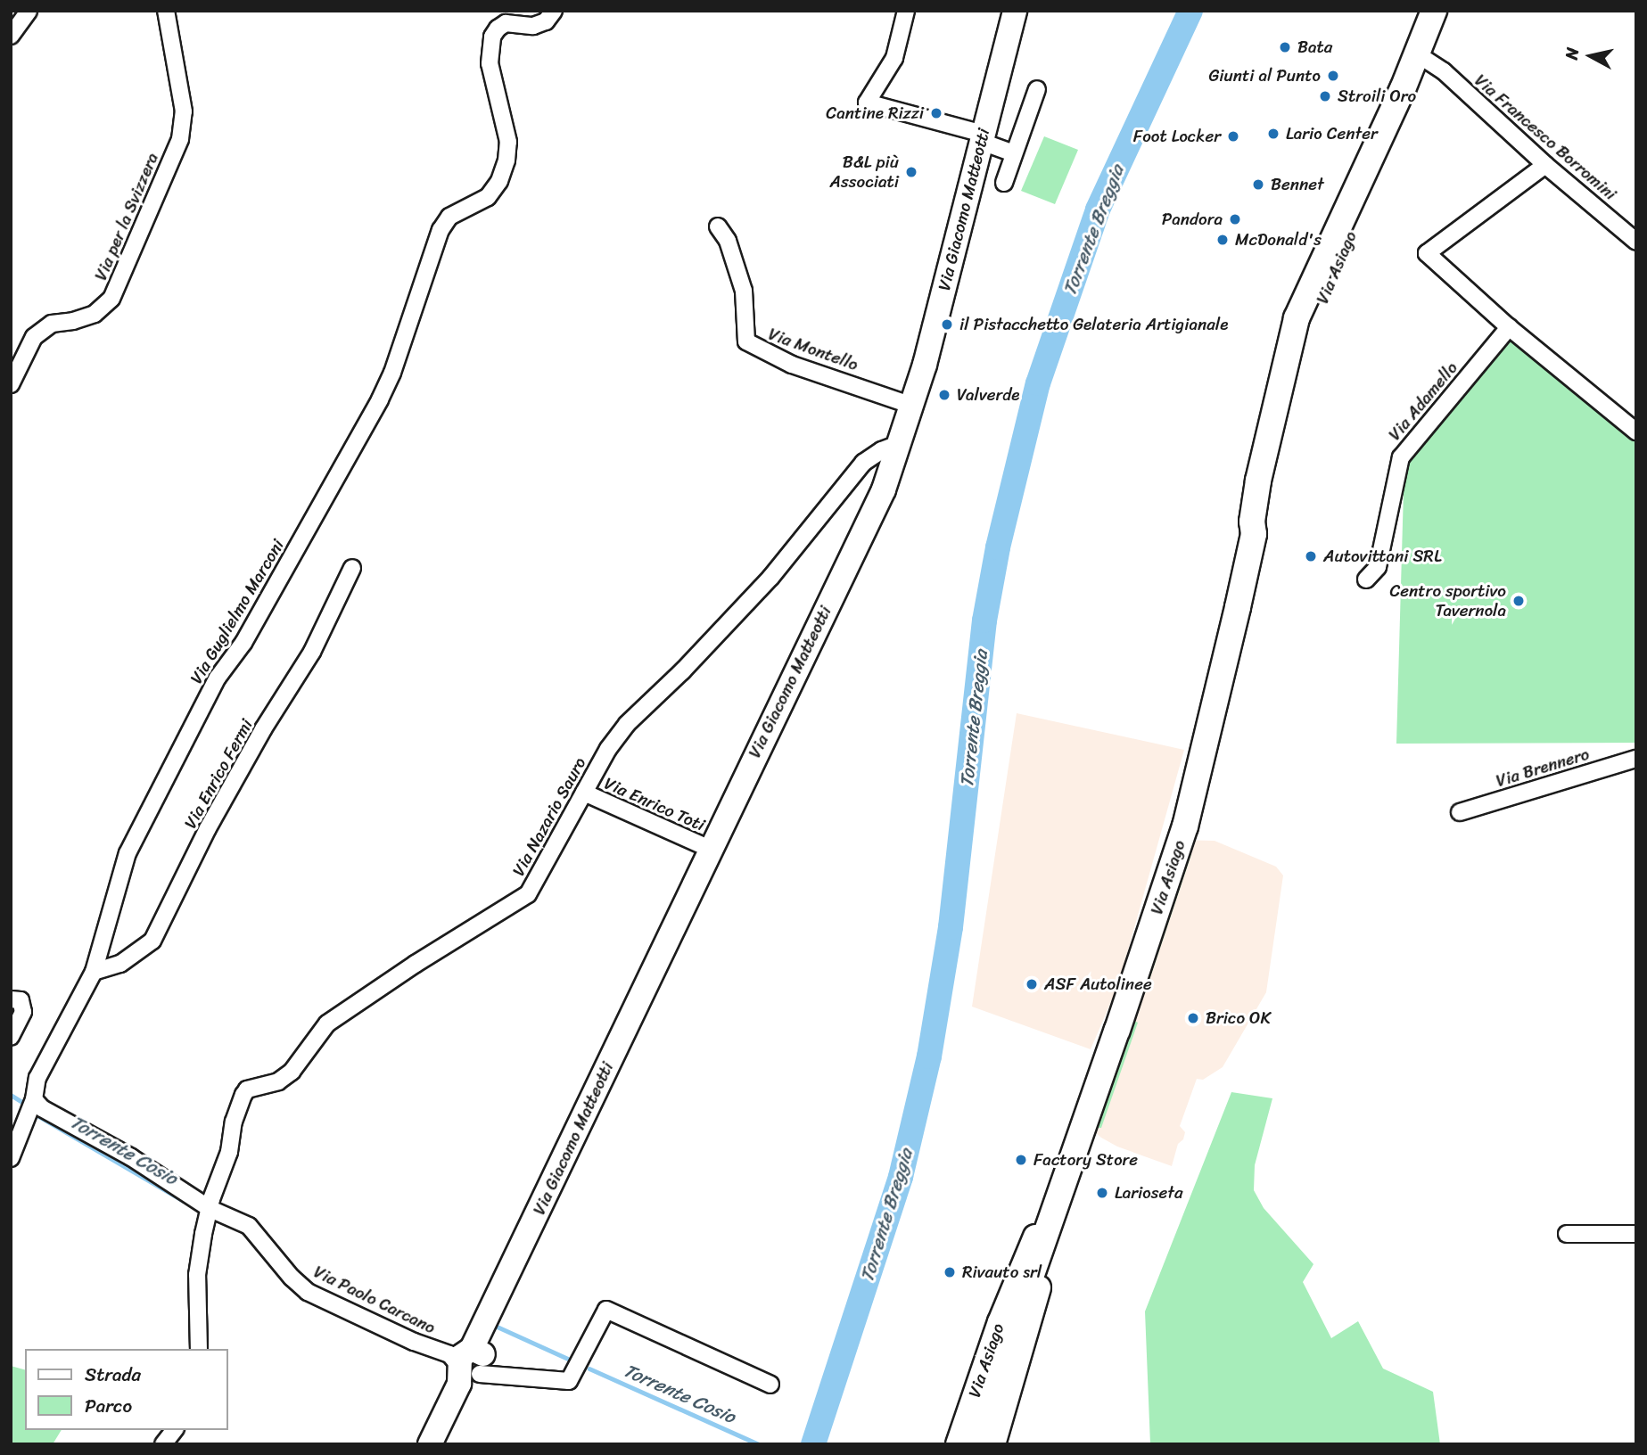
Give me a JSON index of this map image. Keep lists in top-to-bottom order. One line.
{"streets":{"main road":["Via Asiago"],"street":["Via Francesco Borromini","Via Giacomo Matteotti","Via per la Svizzera","Via Montello","Via Adamello","Via Guglielmo Marconi","Via Brennero","Via Enrico Fermi","Via Enrico Toti","Via Nazario Sauro","Via Paolo Carcano"]},"crossings":[["Via Francesco Borromini","Via Asiago"],["Via Giacomo Matteotti","Via Montello"],["Via Giacomo Matteotti","Via Enrico Toti"],["Via Giacomo Matteotti","Via Nazario Sauro"],["Via Giacomo Matteotti","Via Paolo Carcano"],["Via Guglielmo Marconi","Via Enrico Fermi"],["Via Enrico Toti","Via Nazario Sauro"],["Via Nazario Sauro","Via Paolo Carcano"]],"water":["Torrente Breggia","Torrente Cosio"],"places":["Bata","Giunti al Punto","Stroili Oro","Cantine Rizzi","Lario Center","Foot Locker","B&L più Associati","Bennet","Pandora","McDonald's","il Pistacchetto Gelateria Artigianale","Valverde","Autovittani SRL","Centro sportivo Tavernola","ASF Autolinee","Brico OK","Factory Store","Larioseta","Rivauto srl"],"legend":["Strada","Parco"],"north":"left"}
